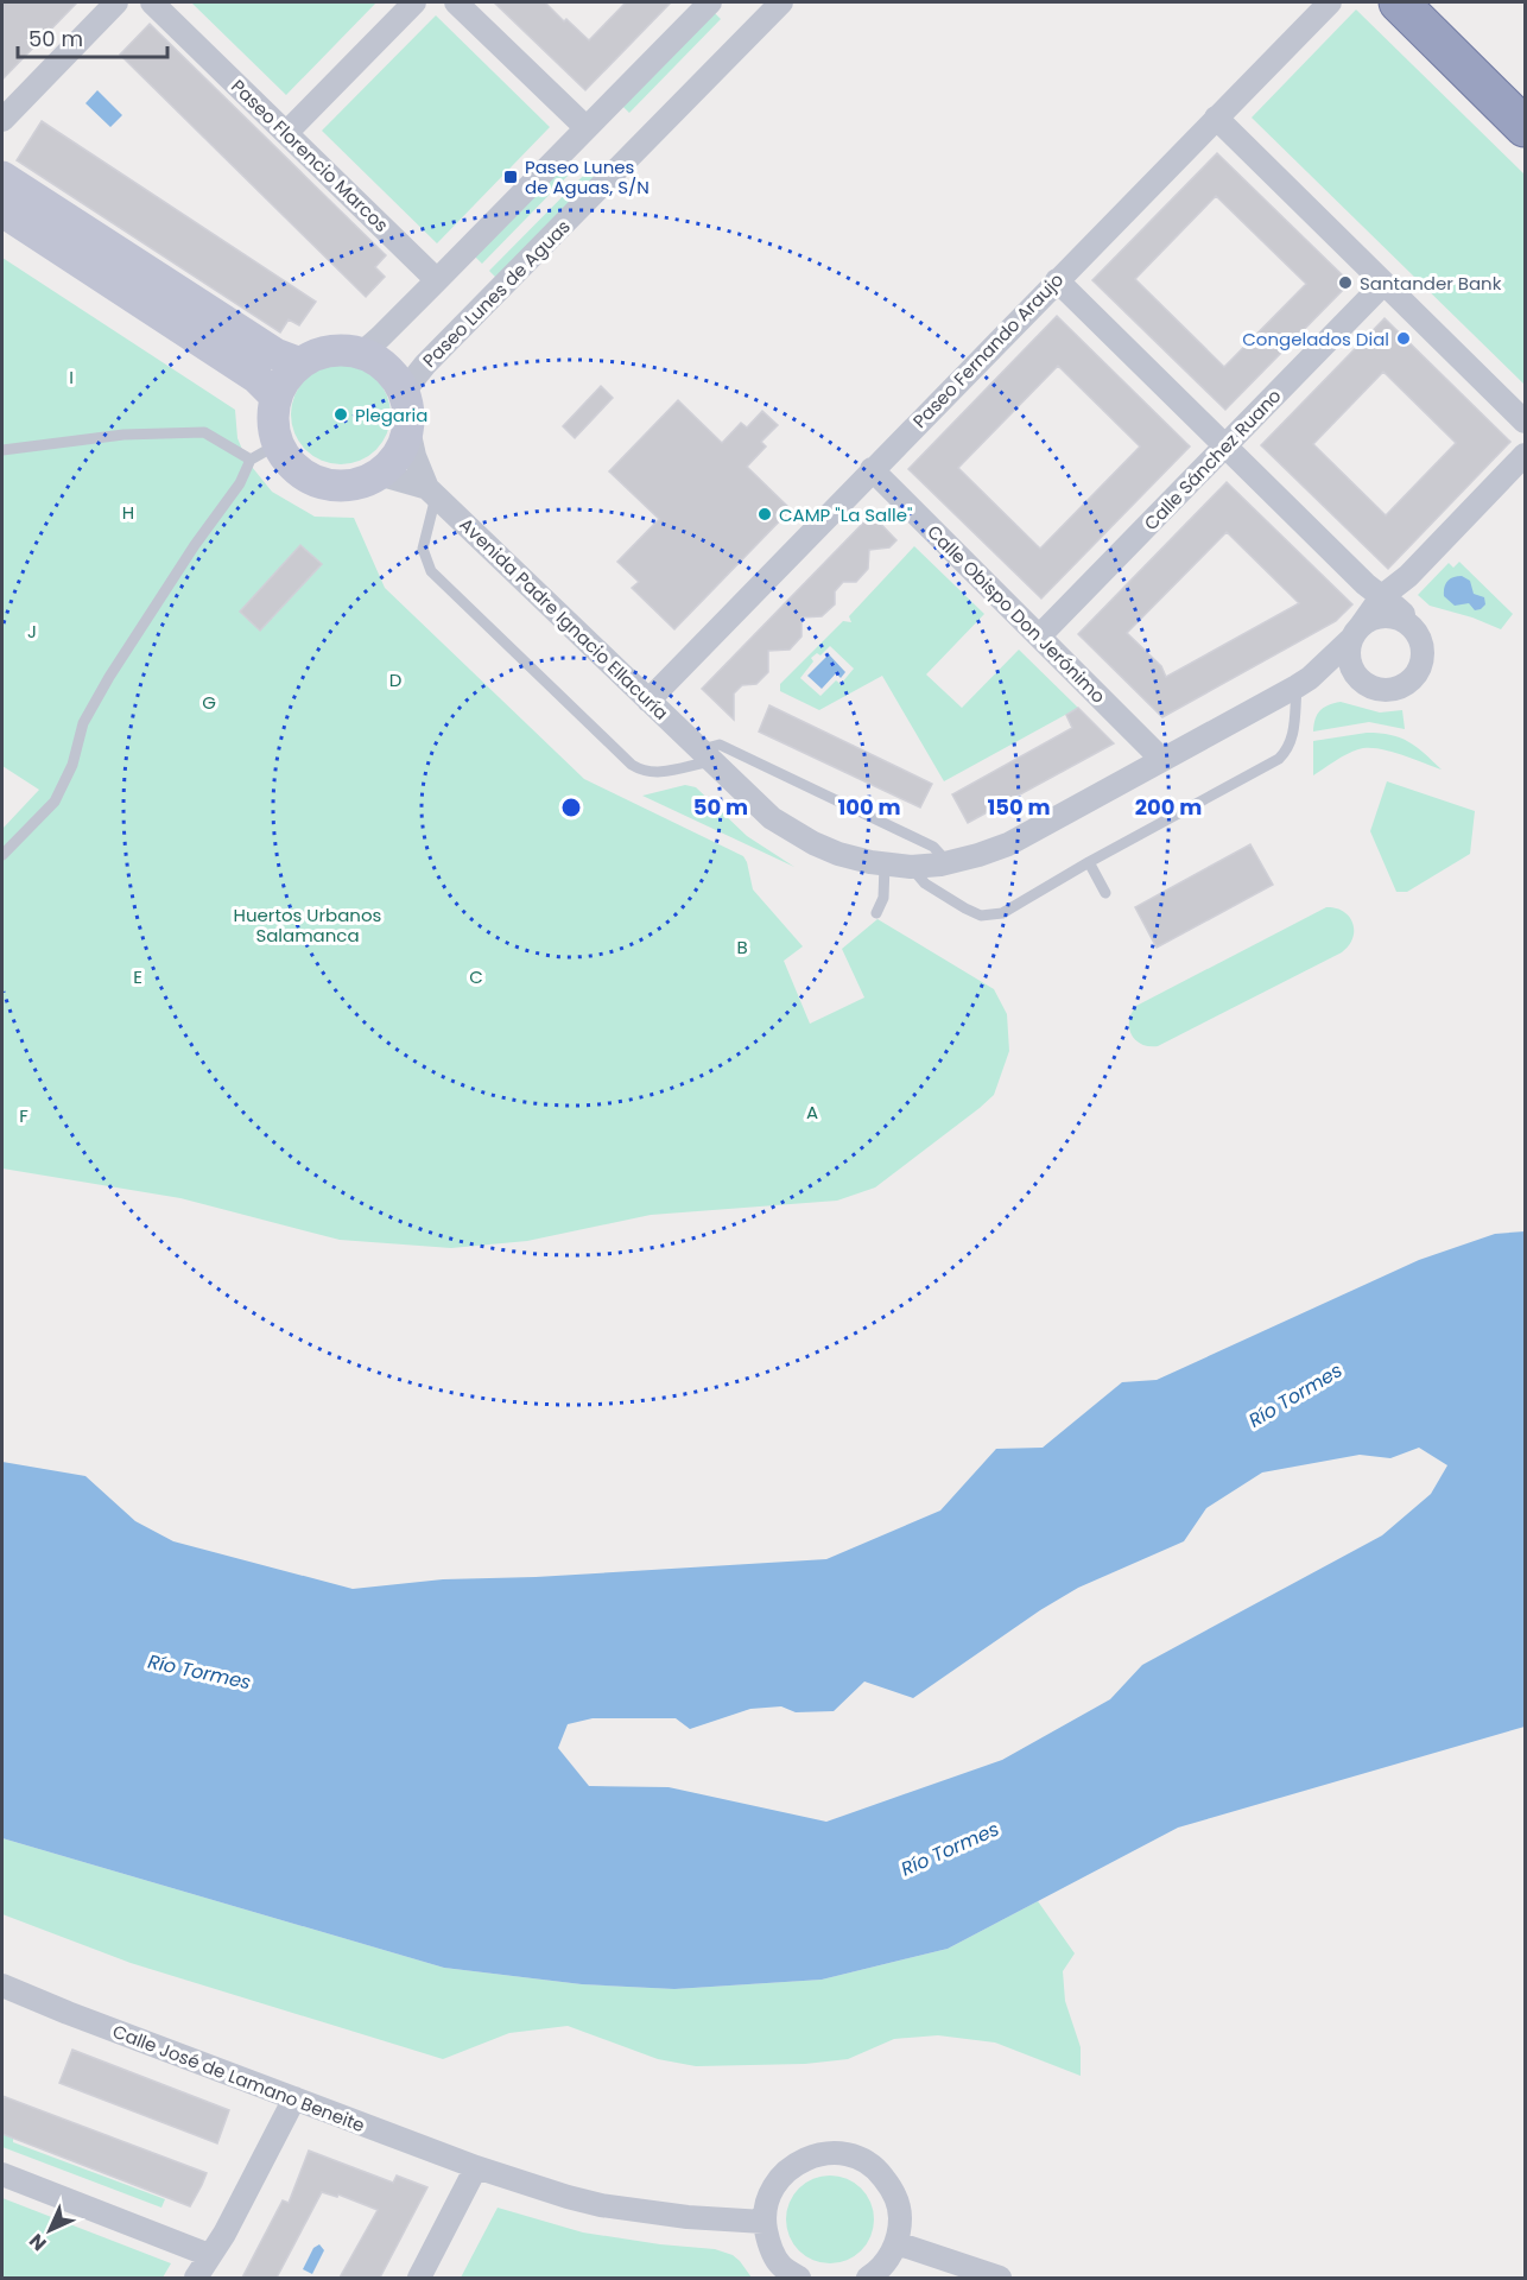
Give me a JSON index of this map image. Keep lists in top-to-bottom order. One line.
{"streets":{"street":["Paseo Florencio Marcos","Paseo Lunes de Aguas","Paseo Fernando Araujo","Calle Sánchez Ruano","Calle Obispo Don Jerónimo","Avenida Padre Ignacio Ellacuría","Calle José de Lamano Beneite"]},"crossings":[["Paseo Lunes de Aguas","Avenida Padre Ignacio Ellacuría"],["Paseo Fernando Araujo","Calle Obispo Don Jerónimo"],["Paseo Fernando Araujo","Avenida Padre Ignacio Ellacuría"],["Calle Sánchez Ruano","Calle Obispo Don Jerónimo"],["Calle Obispo Don Jerónimo","Avenida Padre Ignacio Ellacuría"]],"water":["Río Tormes"],"parks":["I","H","J","D","G","Huertos Urbanos Salamanca","B","E","C","A","F"],"places":{"transit":["Paseo Lunes de Aguas, S/N"],"other":["Santander Bank","Congelados Dial","Plegaria","CAMP \"La Salle\""]},"scale_bar":"50 m","north":"bottom left","rings":["50 m","100 m","150 m","200 m"]}
